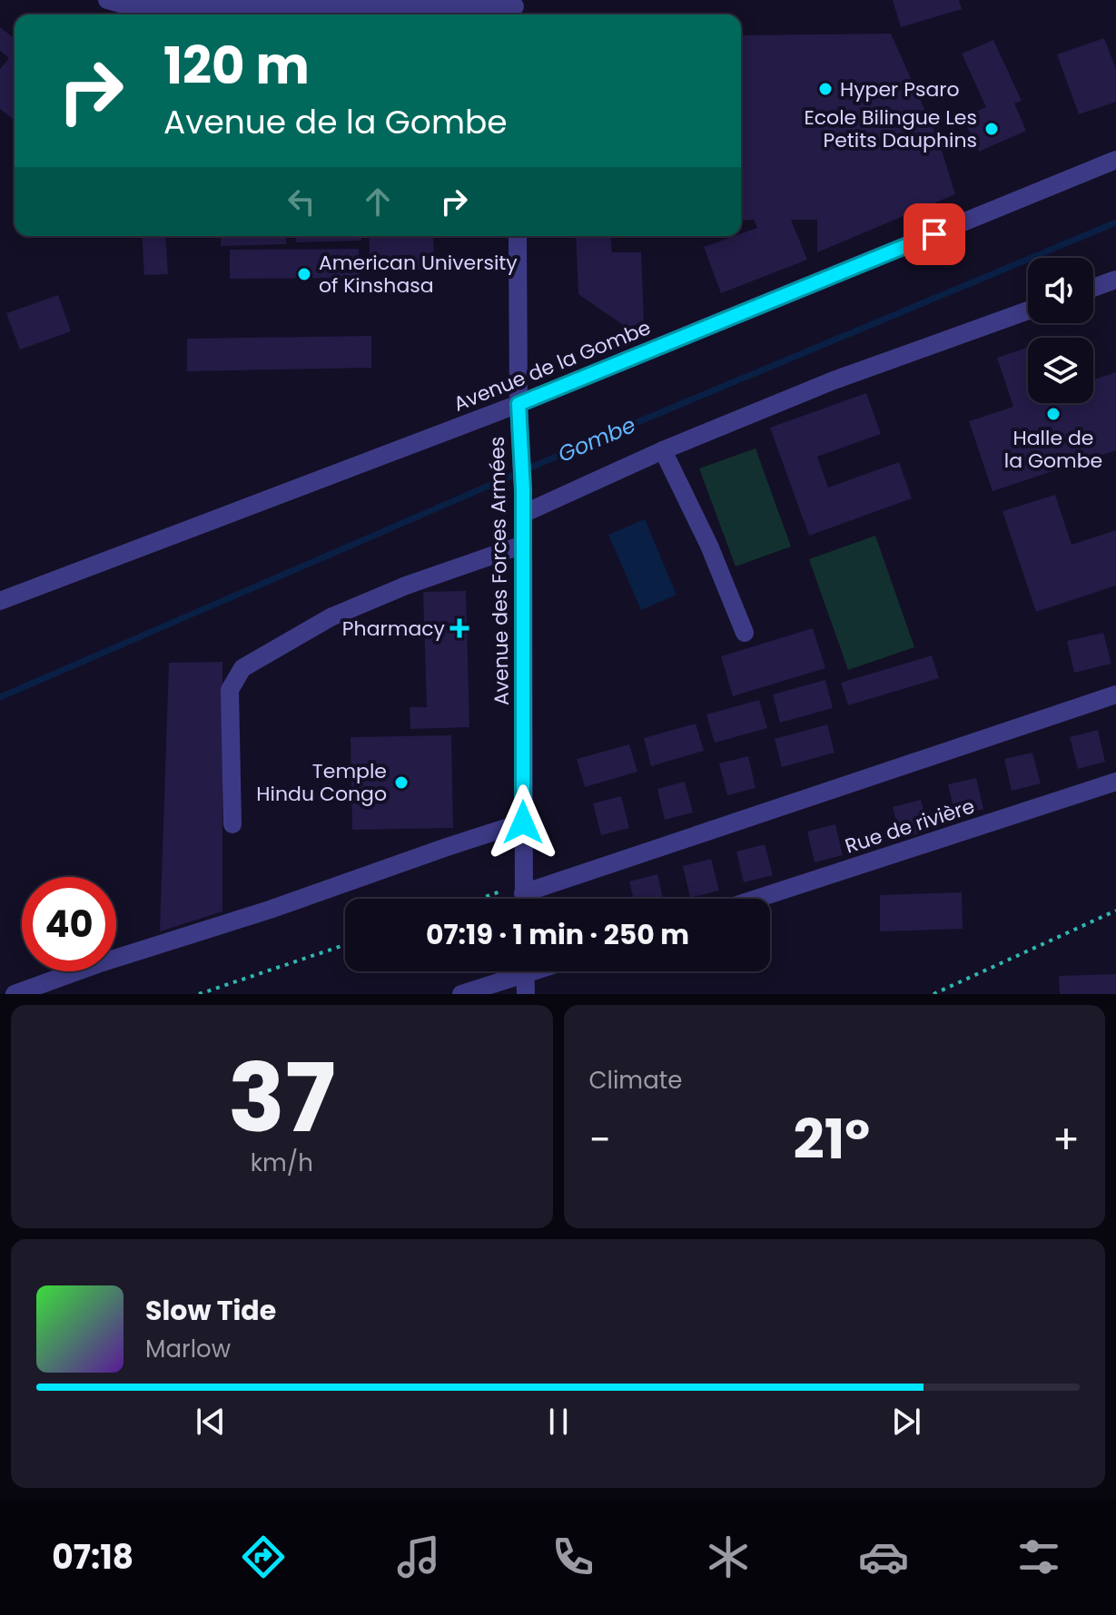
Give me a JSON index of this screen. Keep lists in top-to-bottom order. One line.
{"streets":{"street":["Avenue de la Gombe","Avenue des Forces Armées","Rue de rivière"]},"crossings":[["Avenue de la Gombe","Avenue des Forces Armées"]],"water":["Gombe"],"places":{"other":["Hyper Psaro","Ecole Bilingue Les Petits Dauphins","American University of Kinshasa","Halle de la Gombe","Temple Hindu Congo"],"health":["Pharmacy"]},"page":{"turn":["120 m","Avenue de la Gombe"],"limit":"40","trip":"07:19 · 1 min · 250 m","tile":[["37","km/h"],"Climate"],"heat":["−","21°","+"],"song":["Slow Tide","Marlow"],"tabs":"07:18"}}
